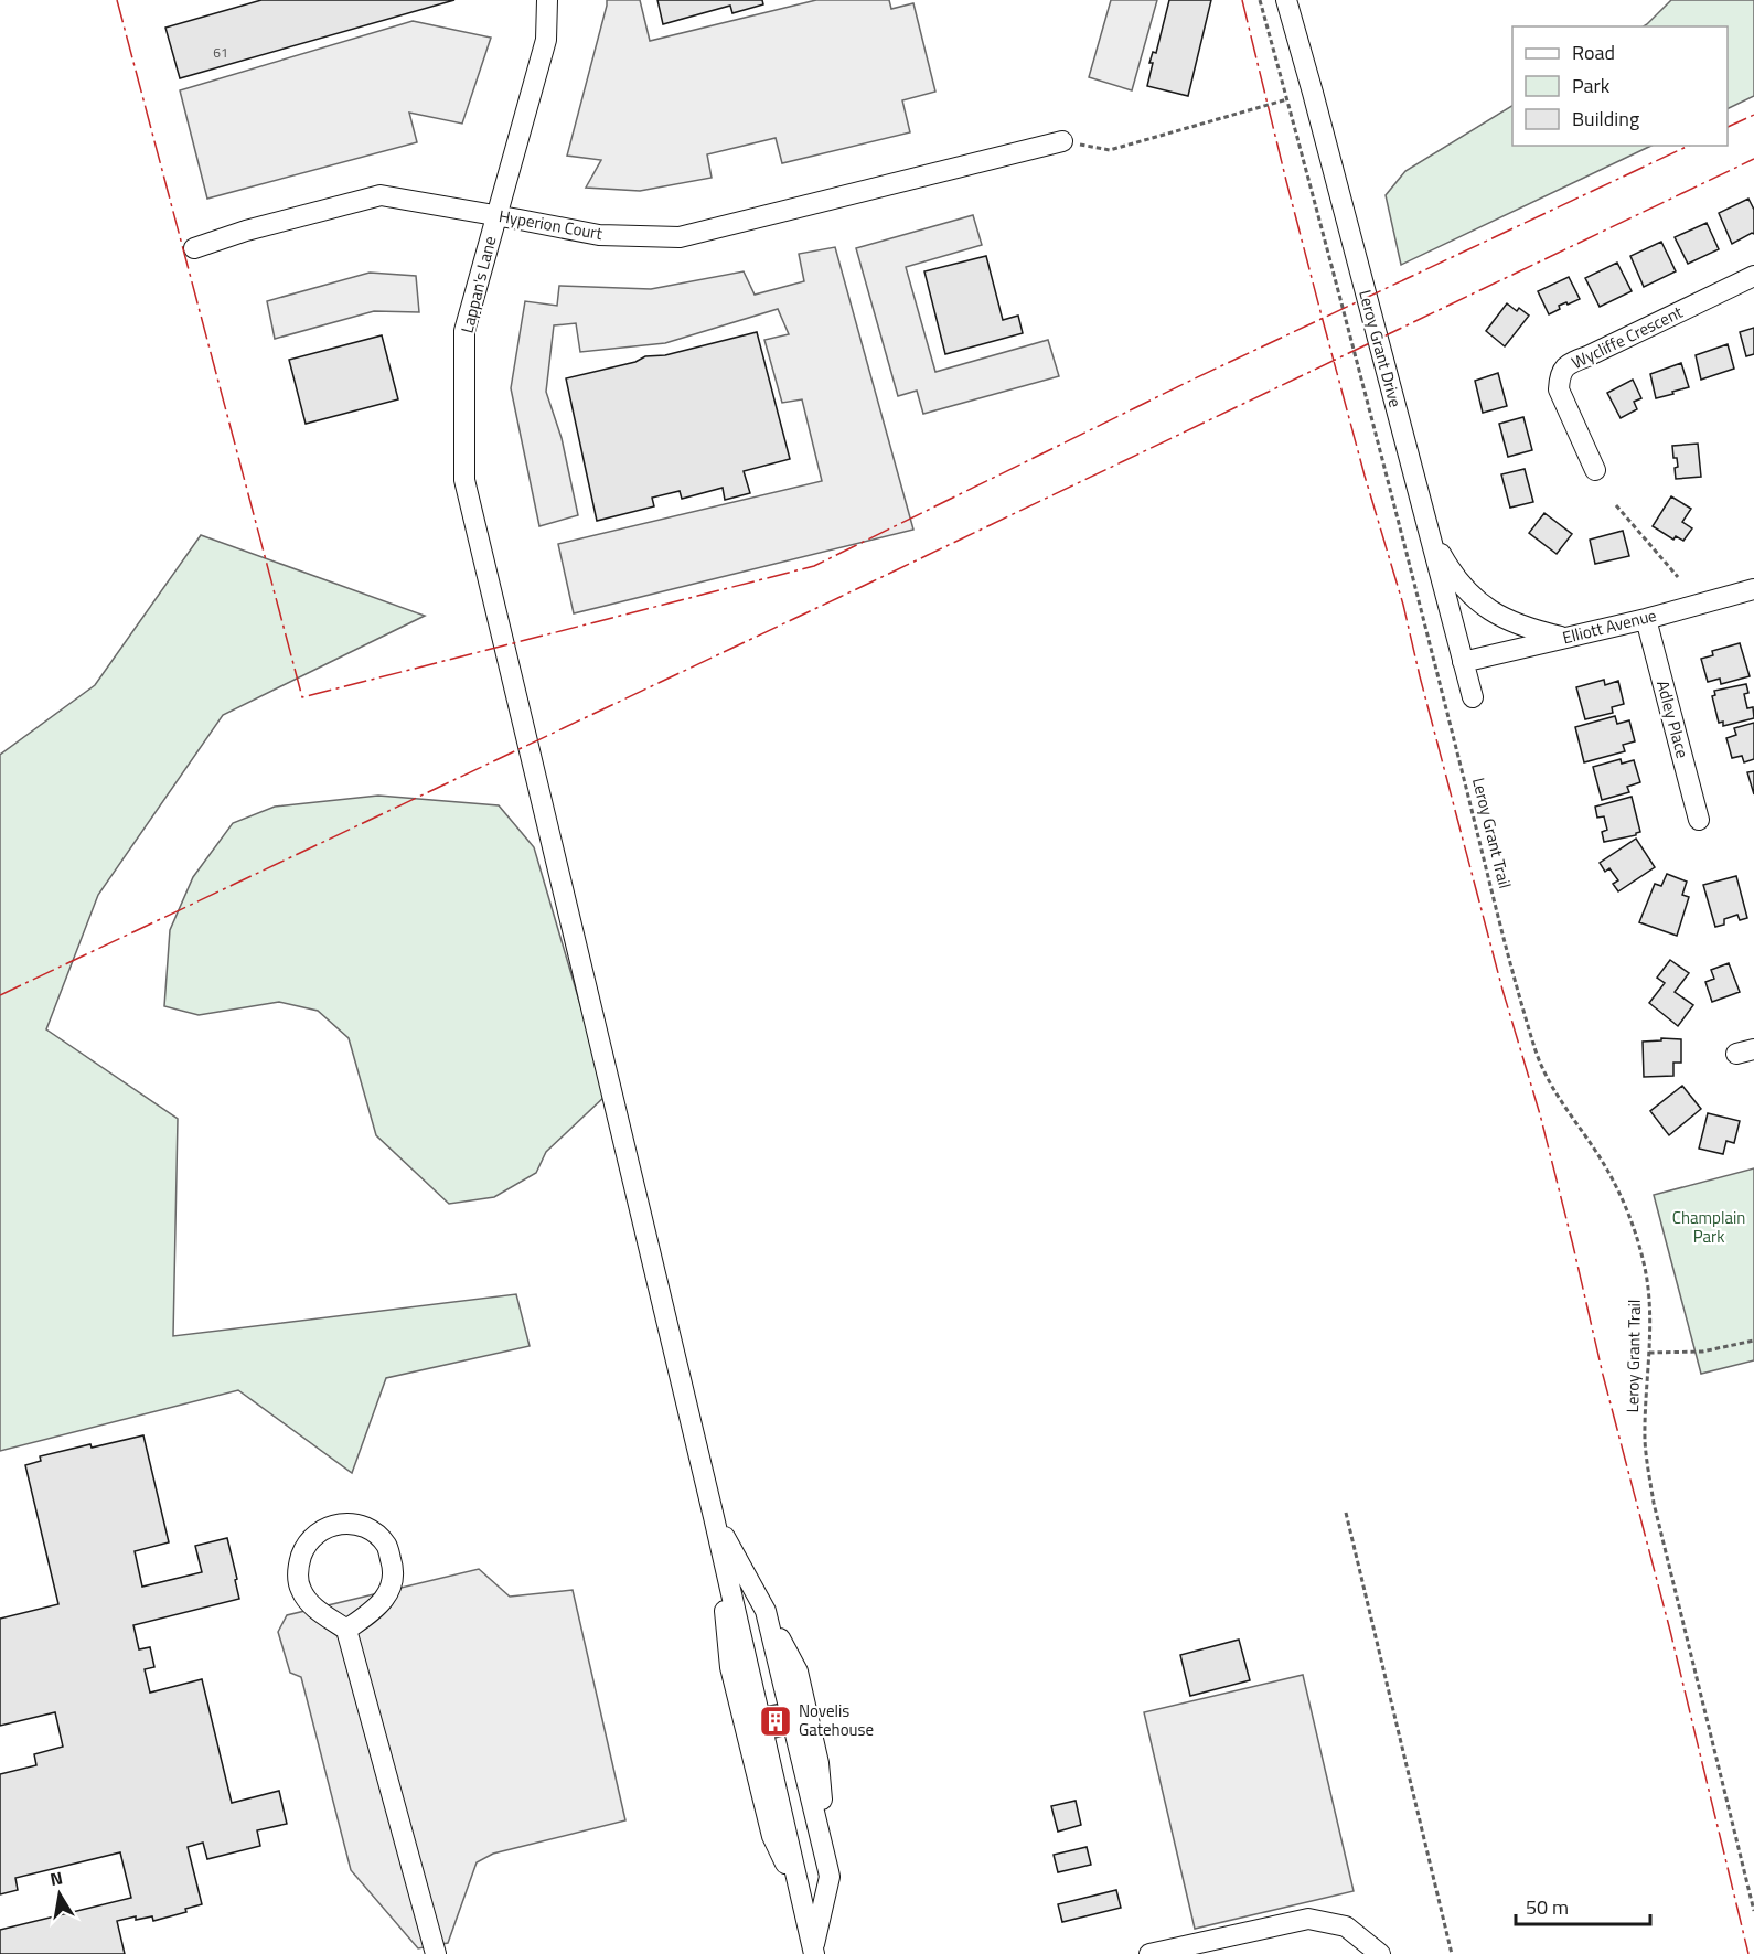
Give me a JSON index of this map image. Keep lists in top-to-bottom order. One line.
{"streets":{"street":["Hyperion Court","Lappan's Lane","Wycliffe Crescent","Leroy Grant Drive","Elliott Avenue","Adley Place"],"path":["Leroy Grant Trail"]},"crossings":[["Hyperion Court","Lappan's Lane"],["Leroy Grant Drive","Elliott Avenue"],["Elliott Avenue","Adley Place"]],"parks":["Champlain Park"],"places":{"building":["Novelis Gatehouse"]},"house_numbers":["61"],"legend":["Road","Park","Building"],"scale_bar":"50 m","north":"top"}
